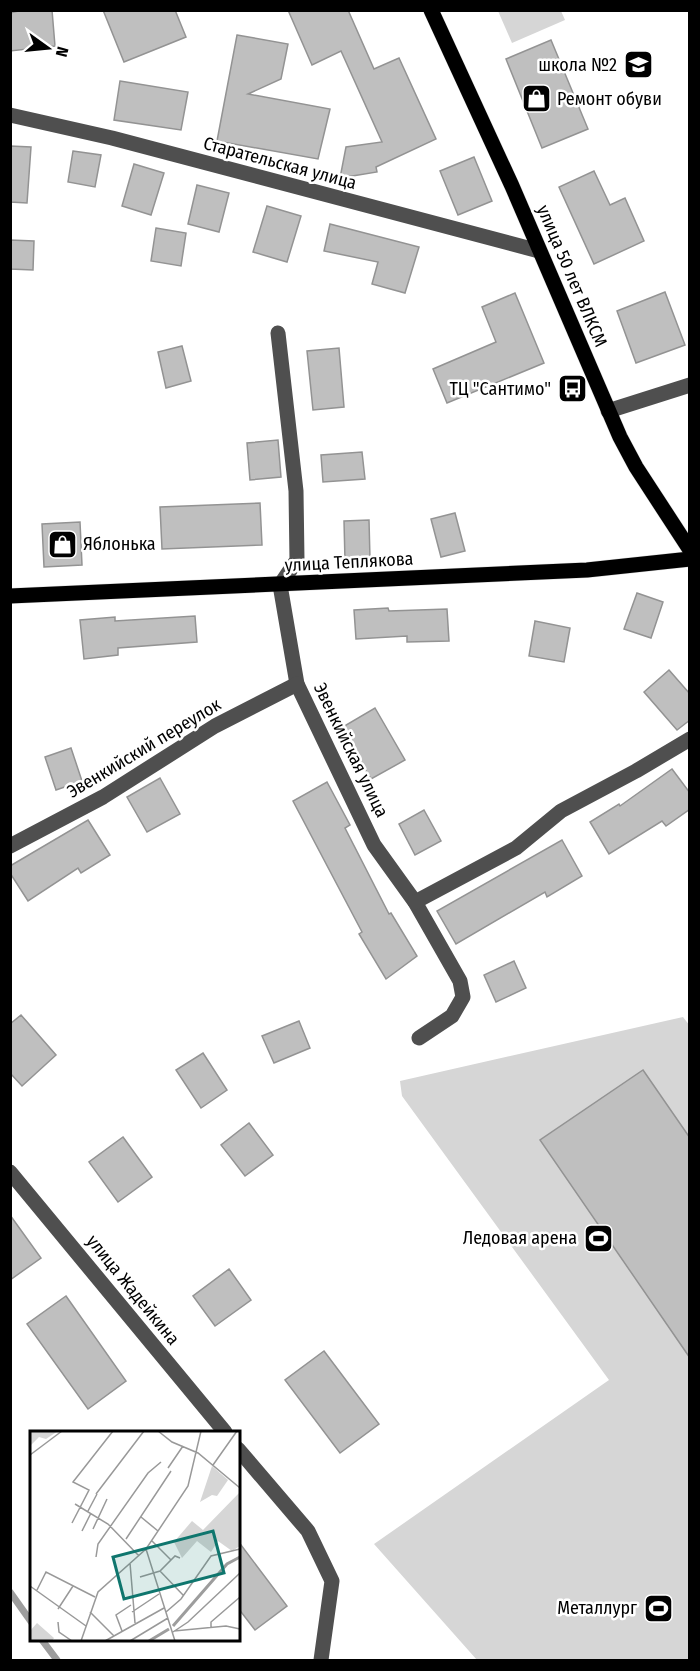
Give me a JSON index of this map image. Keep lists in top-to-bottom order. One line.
{"streets":{"main road":["улица 50 лет ВЛКСМ","улица Теплякова"],"street":["Старательская улица","Эвенкийский переулок","Эвенкийская улица","улица Жадейкина"]},"crossings":[["Старательская улица","улица 50 лет ВЛКСМ"],["улица Теплякова","Эвенкийская улица"],["Эвенкийский переулок","Эвенкийская улица"]],"places":{"school or university":["школа №2"],"shop":["Ремонт обуви","Яблонька"],"bus stop":["ТЦ \"Сантимо\""],"sports":["Ледовая арена","Металлург"]},"north":"right"}
